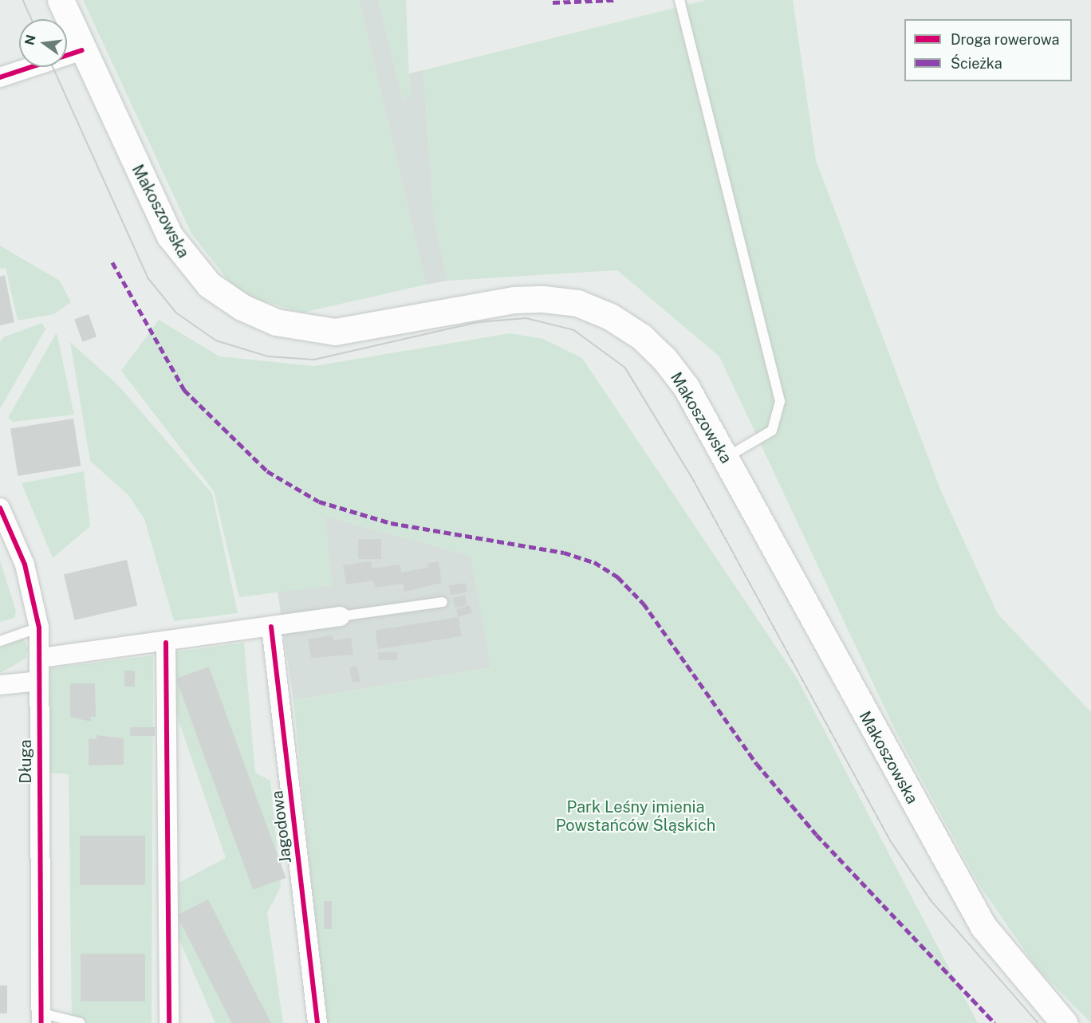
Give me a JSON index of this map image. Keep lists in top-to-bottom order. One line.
{"streets":{"main road":["Makoszowska"],"street":["Długa","Jagodowa"]},"parks":["Park Leśny imienia Powstańców Śląskich"],"legend":["Droga rowerowa","Ścieżka"],"north":"left"}
